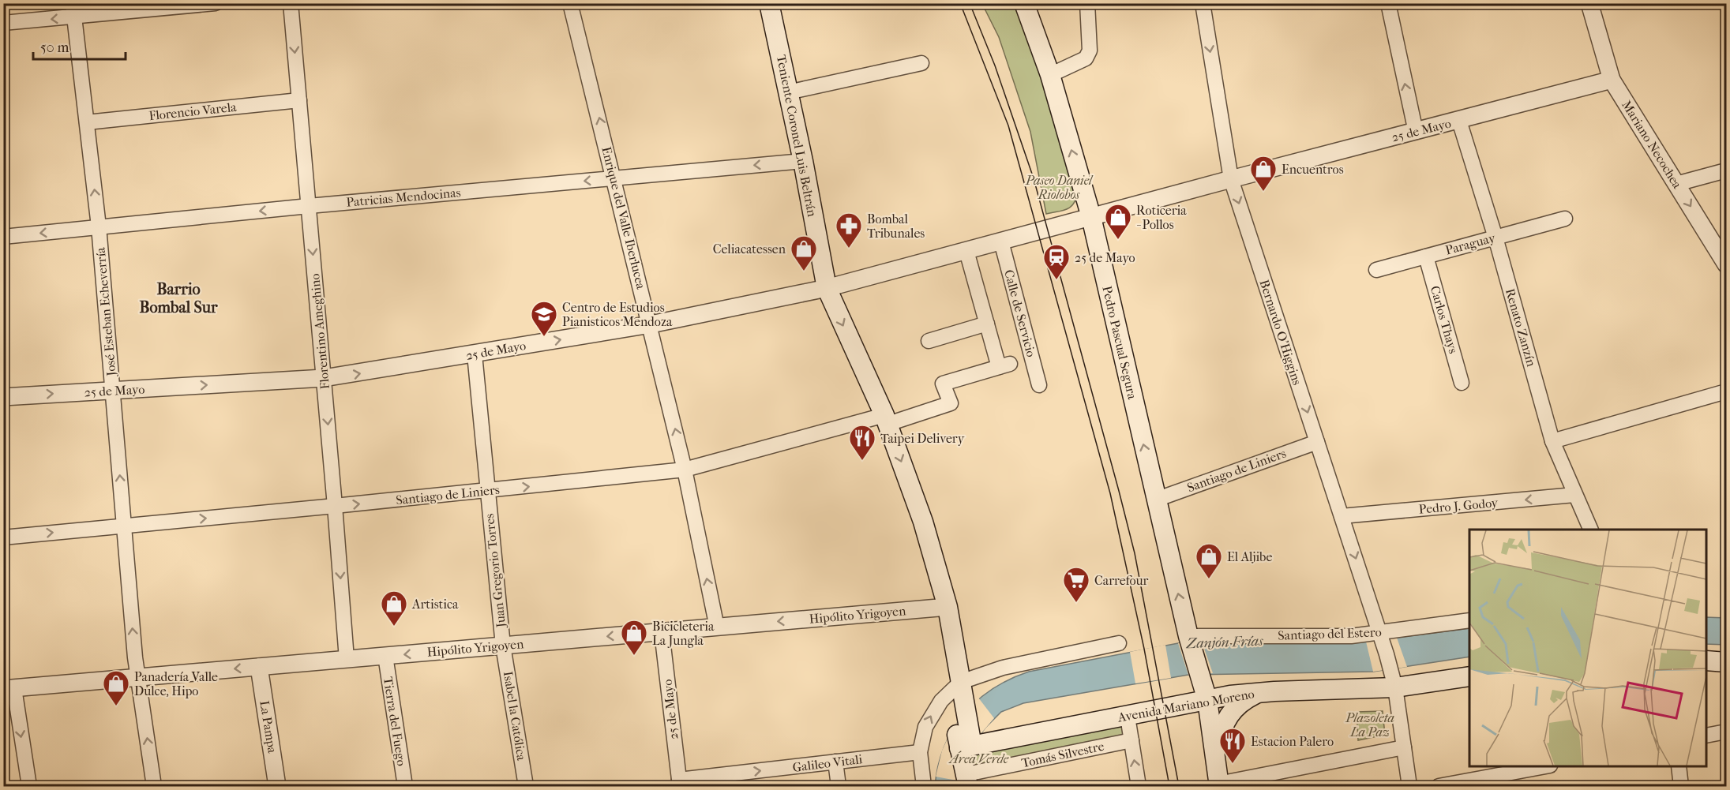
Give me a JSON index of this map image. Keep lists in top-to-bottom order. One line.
{"streets":{"main road":["Teniente Coronel Luis Beltrán","Pedro Pascual Segura","Avenida Mariano Moreno"],"street":["Florencio Varela","25 de Mayo","Mariano Necochea","Patricias Mendocinas","Enrique del Valle Iberlucea","Paraguay","José Esteban Echeverría","Calle de Servicio","Carlos Thays","Renato Zanzín","Florentino Ameghino","Bernardo O'Higgins","Santiago de Liniers","Pedro J. Godoy","Juan Gregorio Torres","Hipólito Yrigoyen","Santiago del Estero","Isabel la Católica","Tierra del Fuego","La Pampa","Tomás Silvestre","Galileo Vitali"]},"crossings":[["Florencio Varela","José Esteban Echeverría"],["Florencio Varela","Florentino Ameghino"],["25 de Mayo","Teniente Coronel Luis Beltrán"],["25 de Mayo","Mariano Necochea"],["25 de Mayo","Enrique del Valle Iberlucea"],["25 de Mayo","José Esteban Echeverría"],["25 de Mayo","Calle de Servicio"],["25 de Mayo","Renato Zanzín"],["25 de Mayo","Florentino Ameghino"],["25 de Mayo","Bernardo O'Higgins"],["25 de Mayo","Pedro Pascual Segura"],["25 de Mayo","Juan Gregorio Torres"],["25 de Mayo","Hipólito Yrigoyen"],["25 de Mayo","Galileo Vitali"],["Teniente Coronel Luis Beltrán","Patricias Mendocinas"],["Teniente Coronel Luis Beltrán","Santiago de Liniers"],["Teniente Coronel Luis Beltrán","Hipólito Yrigoyen"],["Teniente Coronel Luis Beltrán","Avenida Mariano Moreno"],["Patricias Mendocinas","Enrique del Valle Iberlucea"],["Patricias Mendocinas","José Esteban Echeverría"],["Patricias Mendocinas","Florentino Ameghino"],["Enrique del Valle Iberlucea","Santiago de Liniers"],["Enrique del Valle Iberlucea","Hipólito Yrigoyen"],["Paraguay","Carlos Thays"],["Paraguay","Renato Zanzín"],["José Esteban Echeverría","Santiago de Liniers"],["José Esteban Echeverría","Hipólito Yrigoyen"],["Renato Zanzín","Pedro J. Godoy"],["Florentino Ameghino","Santiago de Liniers"],["Florentino Ameghino","Hipólito Yrigoyen"],["Bernardo O'Higgins","Santiago de Liniers"],["Bernardo O'Higgins","Pedro J. Godoy"],["Bernardo O'Higgins","Santiago del Estero"],["Bernardo O'Higgins","Avenida Mariano Moreno"],["Pedro Pascual Segura","Santiago de Liniers"],["Pedro Pascual Segura","Santiago del Estero"],["Pedro Pascual Segura","Avenida Mariano Moreno"],["Santiago de Liniers","Juan Gregorio Torres"],["Juan Gregorio Torres","Hipólito Yrigoyen"],["Juan Gregorio Torres","Isabel la Católica"],["Hipólito Yrigoyen","Isabel la Católica"],["Hipólito Yrigoyen","Tierra del Fuego"],["Hipólito Yrigoyen","La Pampa"]],"one_way":["25 de Mayo","Teniente Coronel Luis Beltrán","Patricias Mendocinas","Enrique del Valle Iberlucea","José Esteban Echeverría","Florentino Ameghino","Bernardo O'Higgins","Pedro Pascual Segura","Santiago de Liniers","Pedro J. Godoy","Hipólito Yrigoyen","Galileo Vitali"],"districts":["Barrio Bombal Sur"],"water":["Zanjón Frías"],"parks":["Paseo Daniel Riolobos","Plazoleta La Paz","Área Verde"],"places":{"shop":["Encuentros","Roticeria - Pollos","Celiacatessen","El Aljibe","Artistica","Bicicleteria La Jungla","Panadería Valle Dulce, Hipo"],"pharmacy":["Bombal Tribunales"],"station":["25 de Mayo"],"school or university":["Centro de Estudios Pianisticos Mendoza"],"restaurant":["Taipei Delivery","Estacion Palero"],"supermarket":["Carrefour"]},"scale_bar":"50 m"}
